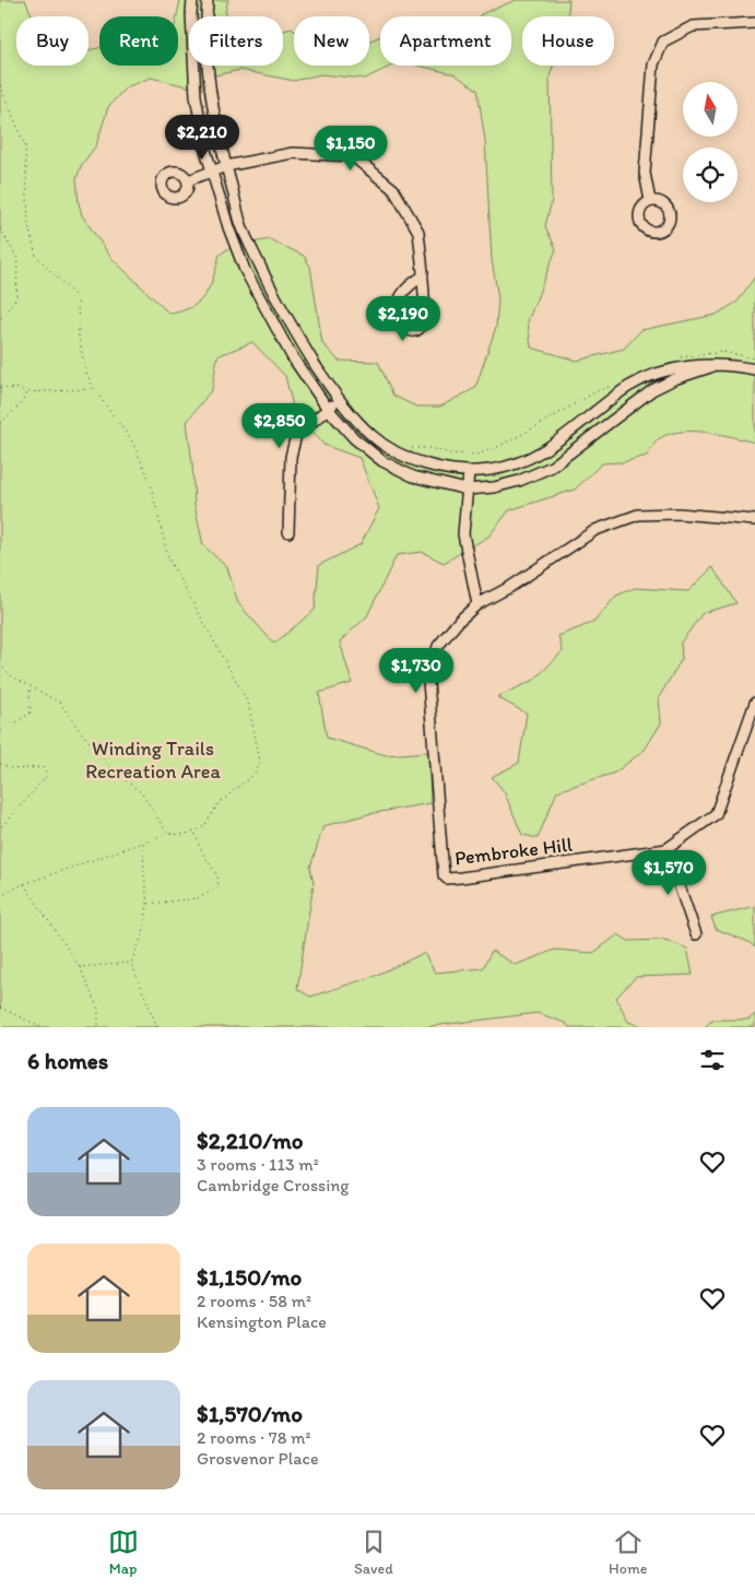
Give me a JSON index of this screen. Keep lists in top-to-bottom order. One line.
{"streets":{"street":["Pembroke Hill"]},"parks":["Winding Trails Recreation Area"],"north":"top","page":{"chip":["Buy","Rent","Filters","New","Apartment","House"],"price":["$2,210","$1,150","$2,190","$2,850","$1,730","$1,570"],"heading":"6 homes","list":[{"name":"$2,210/mo","note":"3 rooms · 113 m² · Cambridge Crossing"},{"name":"$1,150/mo","note":"2 rooms · 58 m² · Kensington Place"},{"name":"$1,570/mo","note":"2 rooms · 78 m² · Grosvenor Place"}],"tabs":["Map","Saved","Home"]}}
